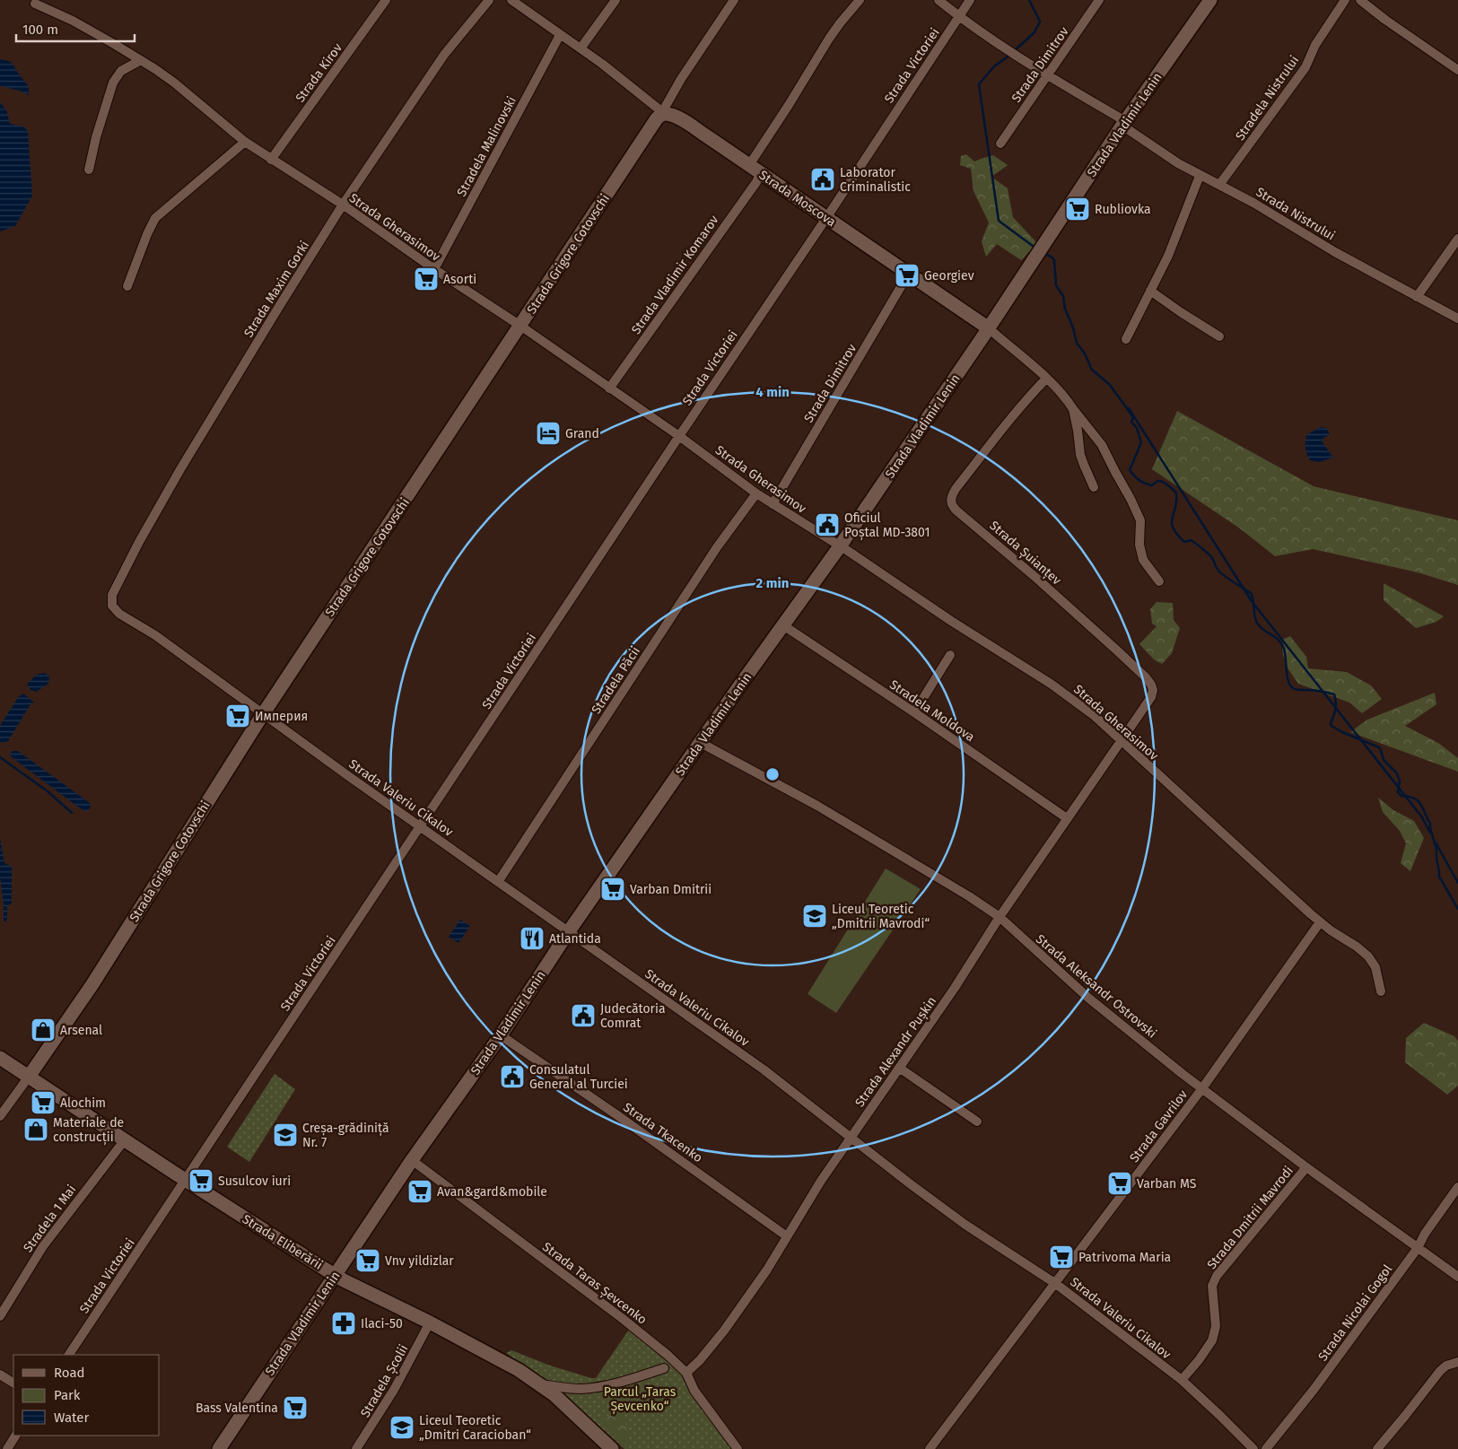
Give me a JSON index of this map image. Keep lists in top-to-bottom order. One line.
{"streets":{"main road":["Strada Vladimir Lenin","Strada Moscova","Strada Grigore Cotovschi","Strada Eliberării"],"street":["Strada Dimitrov","Strada Victoriei","Strada Kirov","Stradela Nistrului","Stradela Malinovski","Strada Nistrului","Strada Gherasimov","Strada Vladimir Komarov","Strada Maxim Gorki","Strada Șuianțev","Stradela Păcii","Stradela Moldova","Strada Valeriu Cikalov","Strada Aleksandr Ostrovski","Strada Alexandr Pușkin","Strada Gavrilov","Strada Tkacenko","Strada Dmitrii Mavrodi","Stradela 1 Mai","Strada Taras Șevcenko","Strada Nicolai Gogol","Stradela Școlii"]},"crossings":[["Strada Dimitrov","Strada Moscova"],["Strada Dimitrov","Strada Nistrului"],["Strada Dimitrov","Strada Gherasimov"],["Strada Victoriei","Strada Moscova"],["Strada Victoriei","Strada Nistrului"],["Strada Victoriei","Strada Gherasimov"],["Strada Victoriei","Strada Valeriu Cikalov"],["Strada Victoriei","Strada Eliberării"],["Strada Kirov","Strada Gherasimov"],["Stradela Nistrului","Strada Nistrului"],["Strada Vladimir Lenin","Strada Moscova"],["Strada Vladimir Lenin","Strada Nistrului"],["Strada Vladimir Lenin","Strada Gherasimov"],["Strada Vladimir Lenin","Stradela Moldova"],["Strada Vladimir Lenin","Strada Valeriu Cikalov"],["Strada Vladimir Lenin","Strada Aleksandr Ostrovski"],["Strada Vladimir Lenin","Strada Tkacenko"],["Strada Vladimir Lenin","Strada Eliberării"],["Strada Vladimir Lenin","Strada Taras Șevcenko"],["Stradela Malinovski","Strada Moscova"],["Stradela Malinovski","Strada Gherasimov"],["Strada Moscova","Strada Grigore Cotovschi"],["Strada Moscova","Strada Vladimir Komarov"],["Strada Moscova","Strada Șuianțev"],["Strada Gherasimov","Strada Grigore Cotovschi"],["Strada Gherasimov","Strada Vladimir Komarov"],["Strada Gherasimov","Strada Maxim Gorki"],["Strada Gherasimov","Strada Șuianțev"],["Strada Gherasimov","Stradela Păcii"],["Strada Gherasimov","Strada Alexandr Pușkin"],["Strada Gherasimov","Strada Gavrilov"],["Strada Grigore Cotovschi","Strada Valeriu Cikalov"],["Strada Grigore Cotovschi","Strada Eliberării"],["Strada Maxim Gorki","Strada Valeriu Cikalov"],["Strada Șuianțev","Strada Alexandr Pușkin"],["Stradela Păcii","Strada Valeriu Cikalov"],["Stradela Moldova","Strada Alexandr Pușkin"],["Strada Valeriu Cikalov","Strada Alexandr Pușkin"],["Strada Valeriu Cikalov","Strada Gavrilov"],["Strada Valeriu Cikalov","Strada Dmitrii Mavrodi"],["Strada Aleksandr Ostrovski","Strada Alexandr Pușkin"],["Strada Aleksandr Ostrovski","Strada Gavrilov"],["Strada Aleksandr Ostrovski","Strada Dmitrii Mavrodi"],["Strada Aleksandr Ostrovski","Strada Nicolai Gogol"],["Strada Alexandr Pușkin","Strada Tkacenko"],["Strada Alexandr Pușkin","Strada Taras Șevcenko"],["Stradela 1 Mai","Strada Eliberării"],["Strada Eliberării","Stradela Școlii"]],"parks":["Parcul „Taras Șevcenko“"],"places":{"public building":["Laborator Criminalistic","Oficiul Poștal MD-3801","Judecătoria Comrat","Consulatul General al Turciei"],"supermarket":["Rubliovka","Georgiev","Asorti","Империя","Varban Dmitrii","Alochim","Susulcov iuri","Varban MS","Avan&gard&mobile","Patrivoma Maria","Vnv yildizlar","Bass Valentina"],"hotel":["Grand"],"school or university":["Liceul Teoretic „Dmitrii Mavrodi“","Creșa-grădiniță Nr. 7","Liceul Teoretic „Dmitri Caracioban“"],"restaurant":["Atlantida"],"shop":["Arsenal","Materiale de construcții"],"pharmacy":["Ilaci-50"]},"legend":["Road","Park","Water"],"scale_bar":"100 m","rings":["4 min","2 min"]}
